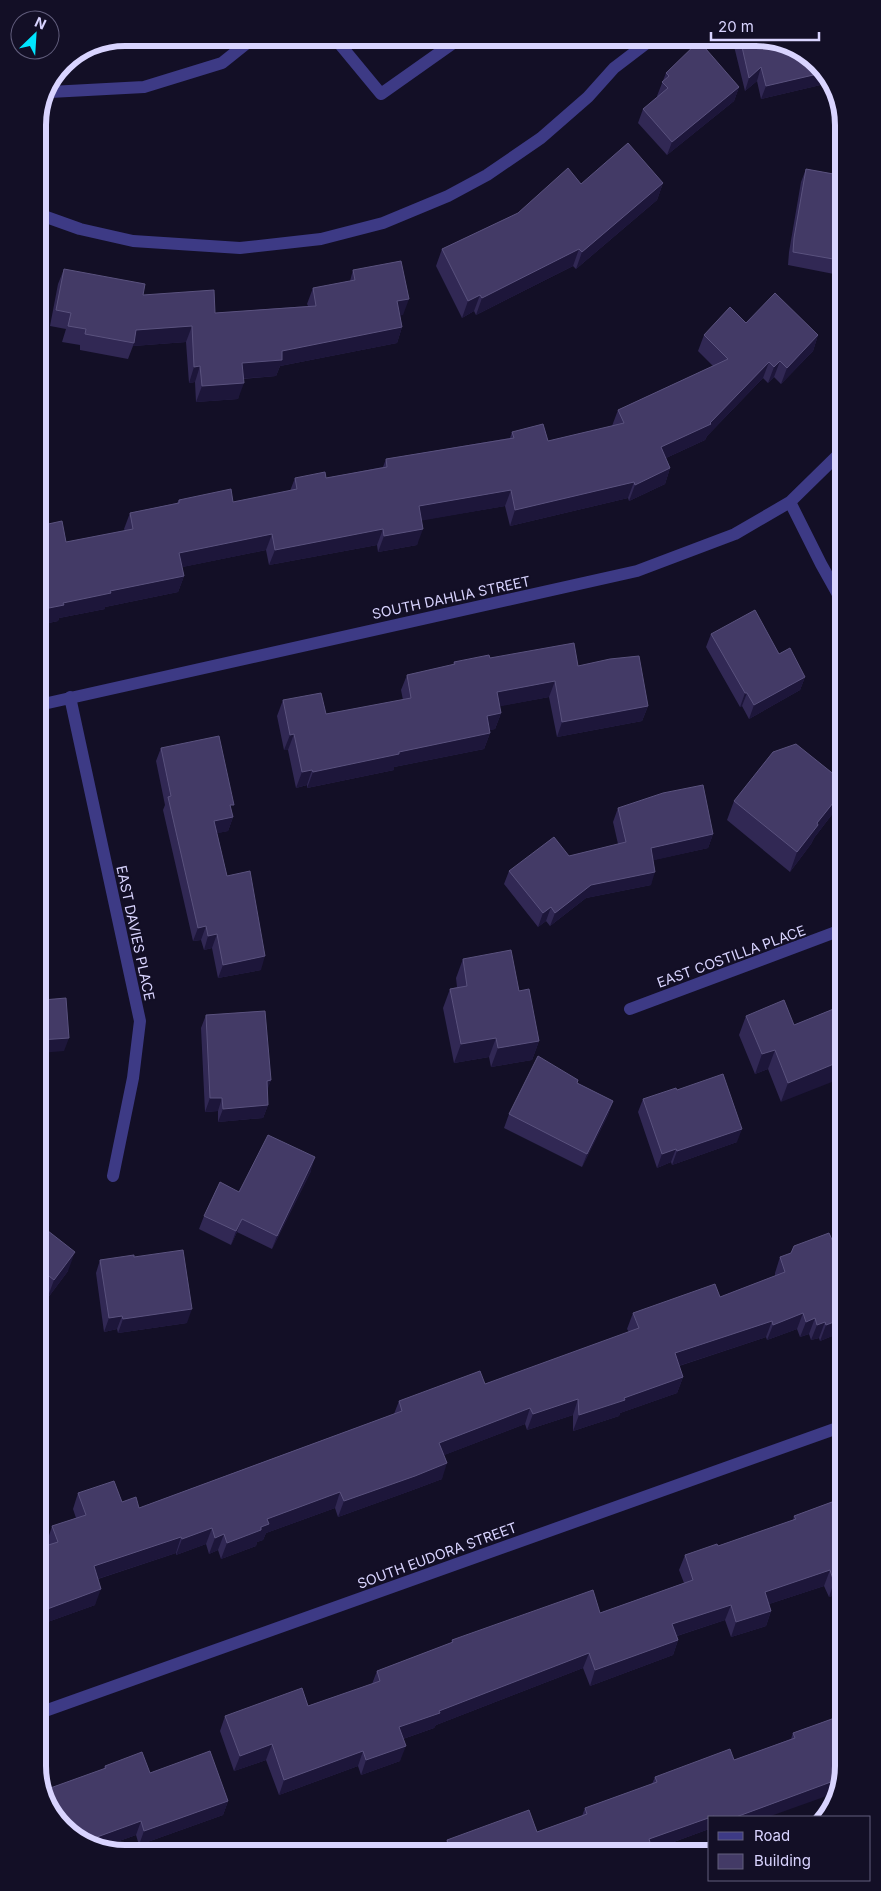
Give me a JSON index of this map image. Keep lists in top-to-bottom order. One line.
{"streets":{"street":["SOUTH DAHLIA STREET","EAST DAVIES PLACE","EAST COSTILLA PLACE","SOUTH EUDORA STREET"]},"crossings":[["SOUTH DAHLIA STREET","EAST DAVIES PLACE"]],"legend":["Road","Building"],"scale_bar":"20 m","north":"top right"}
